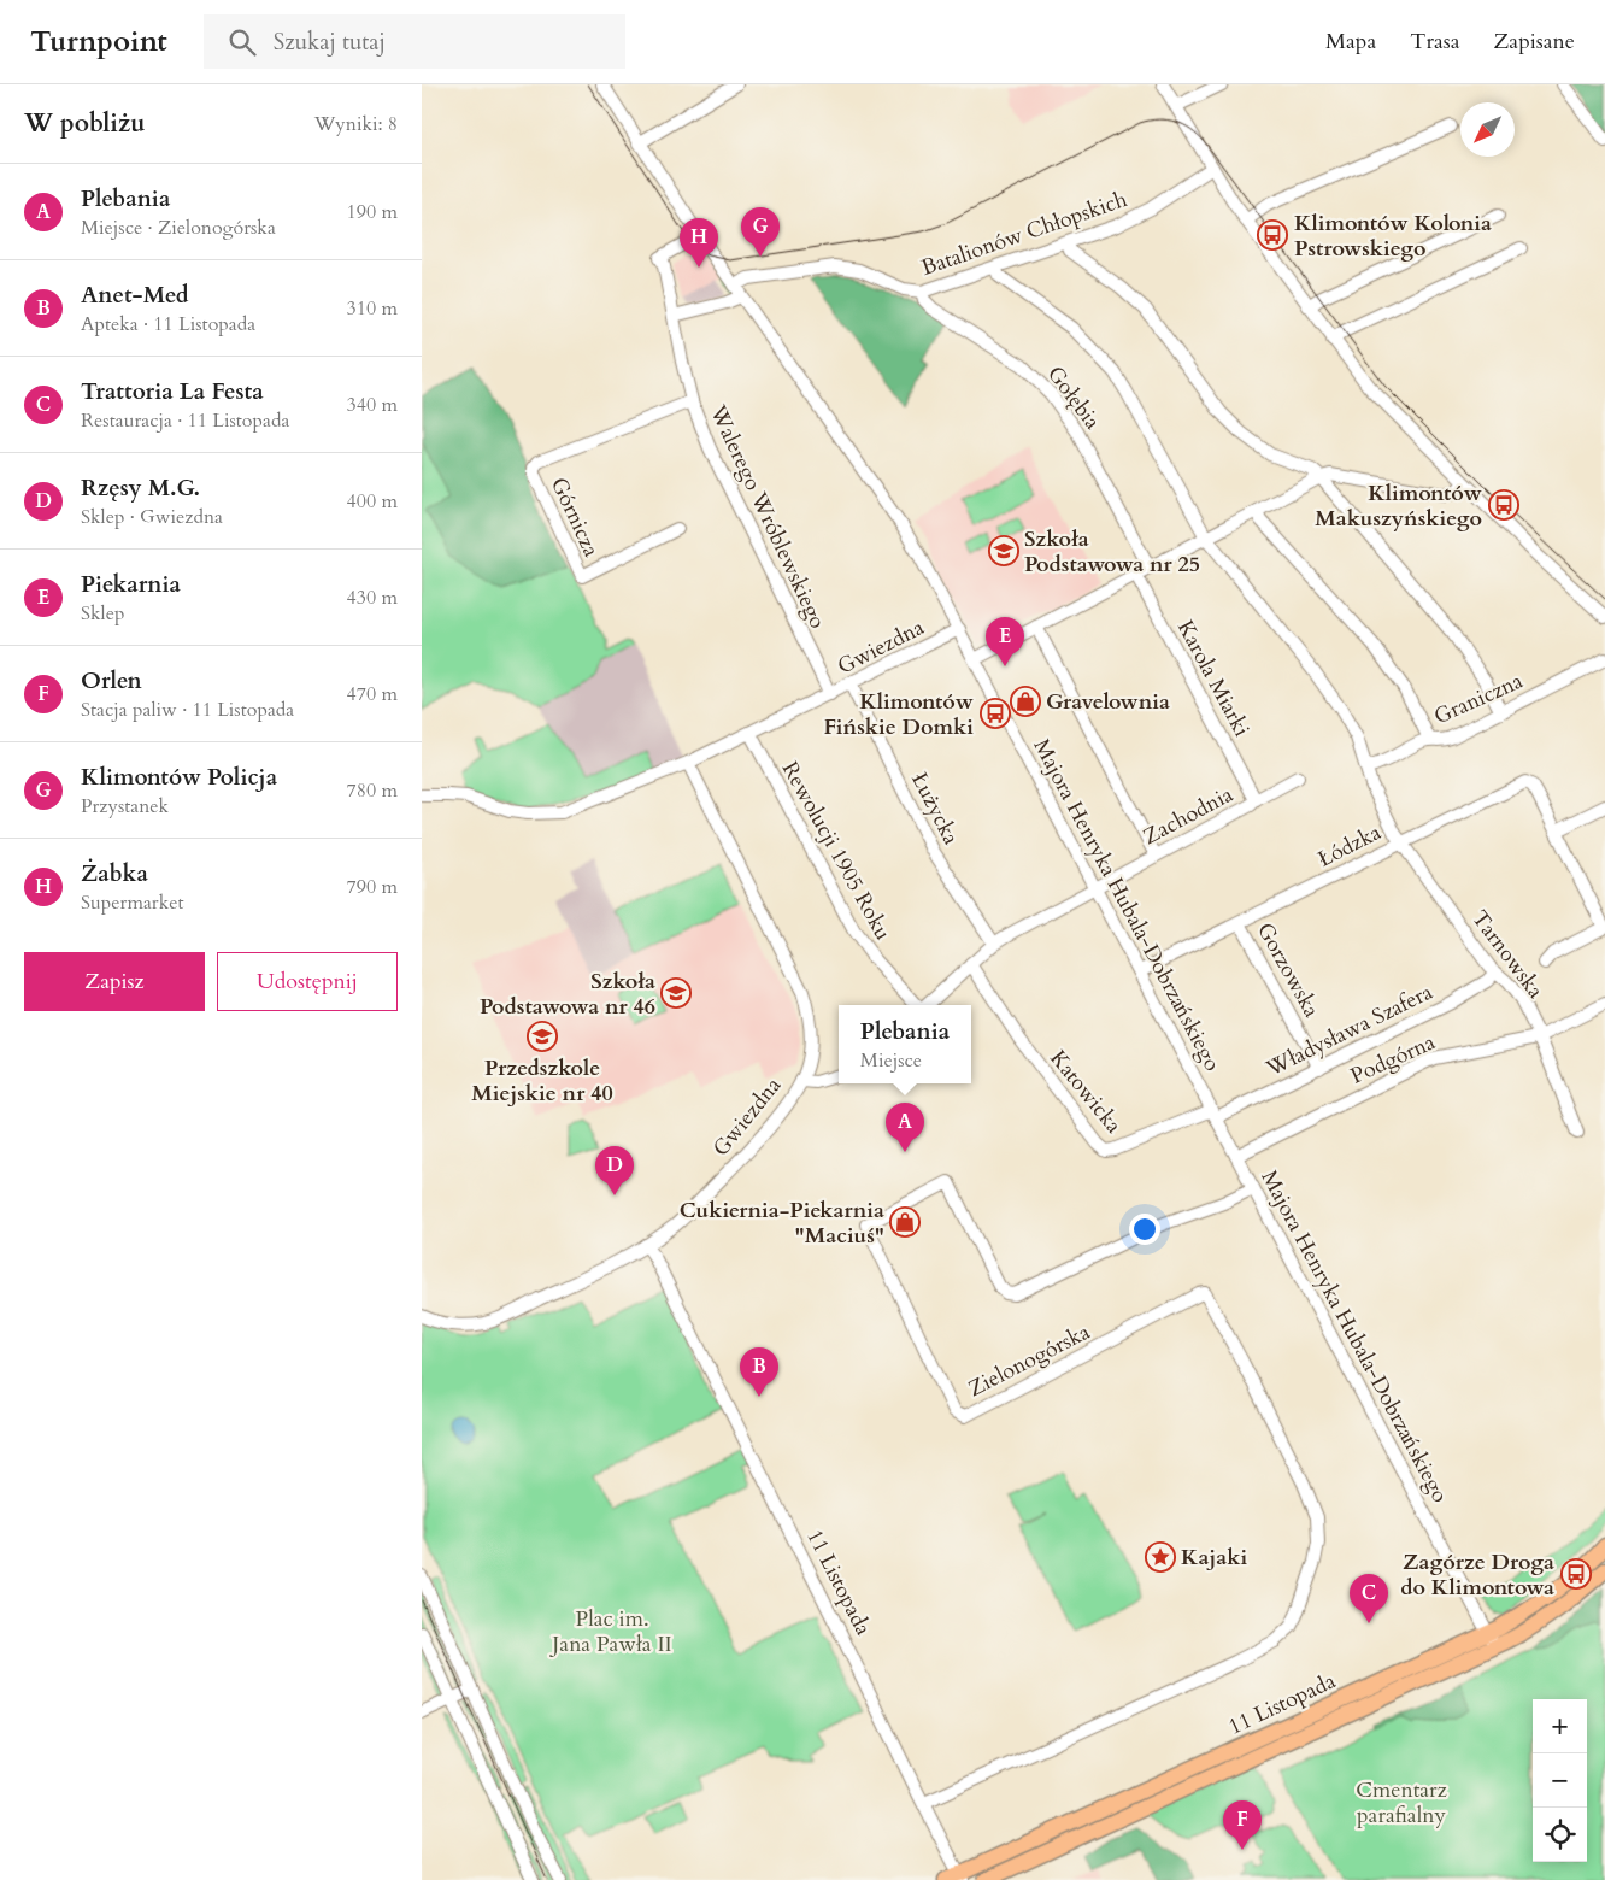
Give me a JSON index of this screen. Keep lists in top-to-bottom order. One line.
{"streets":{"main road":["11 Listopada"],"street":["Batalionów Chłopskich","Gołębia","Górnicza","Walerego Wróblewskiego","Gwiezdna","Karola Miarki","Graniczna","Łużycka","Zachodnia","Łódzka","Rewolucji 1905 Roku","Majora Henryka Hubala-Dobrzańskiego","Tarnowska","Gorzowska","Władysława Szafera","Podgórna","Katowicka","Zielonogórska"]},"crossings":[["Batalionów Chłopskich","Gołębia"],["Batalionów Chłopskich","Majora Henryka Hubala-Dobrzańskiego"],["Batalionów Chłopskich","Tarnowska"],["Górnicza","Walerego Wróblewskiego"],["Walerego Wróblewskiego","Gwiezdna"],["Walerego Wróblewskiego","Majora Henryka Hubala-Dobrzańskiego"],["Gwiezdna","Łużycka"],["Gwiezdna","Rewolucji 1905 Roku"],["Gwiezdna","Majora Henryka Hubala-Dobrzańskiego"],["Gwiezdna","11 Listopada"],["Karola Miarki","Zachodnia"],["Graniczna","Tarnowska"],["Łużycka","Zachodnia"],["Zachodnia","Majora Henryka Hubala-Dobrzańskiego"],["Zachodnia","Katowicka"],["Łódzka","Majora Henryka Hubala-Dobrzańskiego"],["Łódzka","Tarnowska"],["Łódzka","Gorzowska"],["Majora Henryka Hubala-Dobrzańskiego","Władysława Szafera"],["Majora Henryka Hubala-Dobrzańskiego","Podgórna"],["Majora Henryka Hubala-Dobrzańskiego","Katowicka"],["Majora Henryka Hubala-Dobrzańskiego","Zielonogórska"],["Majora Henryka Hubala-Dobrzańskiego","11 Listopada"],["Tarnowska","Władysława Szafera"],["Tarnowska","Podgórna"],["Gorzowska","Władysława Szafera"],["Władysława Szafera","Katowicka"],["Zielonogórska","11 Listopada"]],"parks":["Plac im. Jana Pawła II","Cmentarz parafialny"],"places":{"bus stop":["Klimontów Kolonia Pstrowskiego","Klimontów Makuszyńskiego","Klimontów Fińskie Domki","Zagórze Droga do Klimontowa"],"school or university":["Szkoła Podstawowa nr 25","Szkoła Podstawowa nr 46","Przedszkole Miejskie nr 40"],"shop":["Gravelownia","Cukiernia-Piekarnia \"Maciuś\""],"place":["Kajaki"]},"north":"bottom left","page":{"header":"Turnpoint","search":"Szukaj tutaj","nav":["Mapa","Trasa","Zapisane"],"heading":["W pobliżu","Wyniki: 8"],"list":[{"mark":"A","name":"Plebania","note":"Miejsce · Zielonogórska","value":"190 m"},{"mark":"B","name":"Anet-Med","note":"Apteka · 11 Listopada","value":"310 m"},{"mark":"C","name":"Trattoria La Festa","note":"Restauracja · 11 Listopada","value":"340 m"},{"mark":"D","name":"Rzęsy M.G.","note":"Sklep · Gwiezdna","value":"400 m"},{"mark":"E","name":"Piekarnia","note":"Sklep","value":"430 m"},{"mark":"F","name":"Orlen","note":"Stacja paliw · 11 Listopada","value":"470 m"},{"mark":"G","name":"Klimontów Policja","note":"Przystanek","value":"780 m"},{"mark":"H","name":"Żabka","note":"Supermarket","value":"790 m"}],"pins":["G","H","E","A","D","B","C","F"],"buttons":["Zapisz","Udostępnij"],"popup":["Plebania","Miejsce"],"map_buttons":["+","−"]}}
